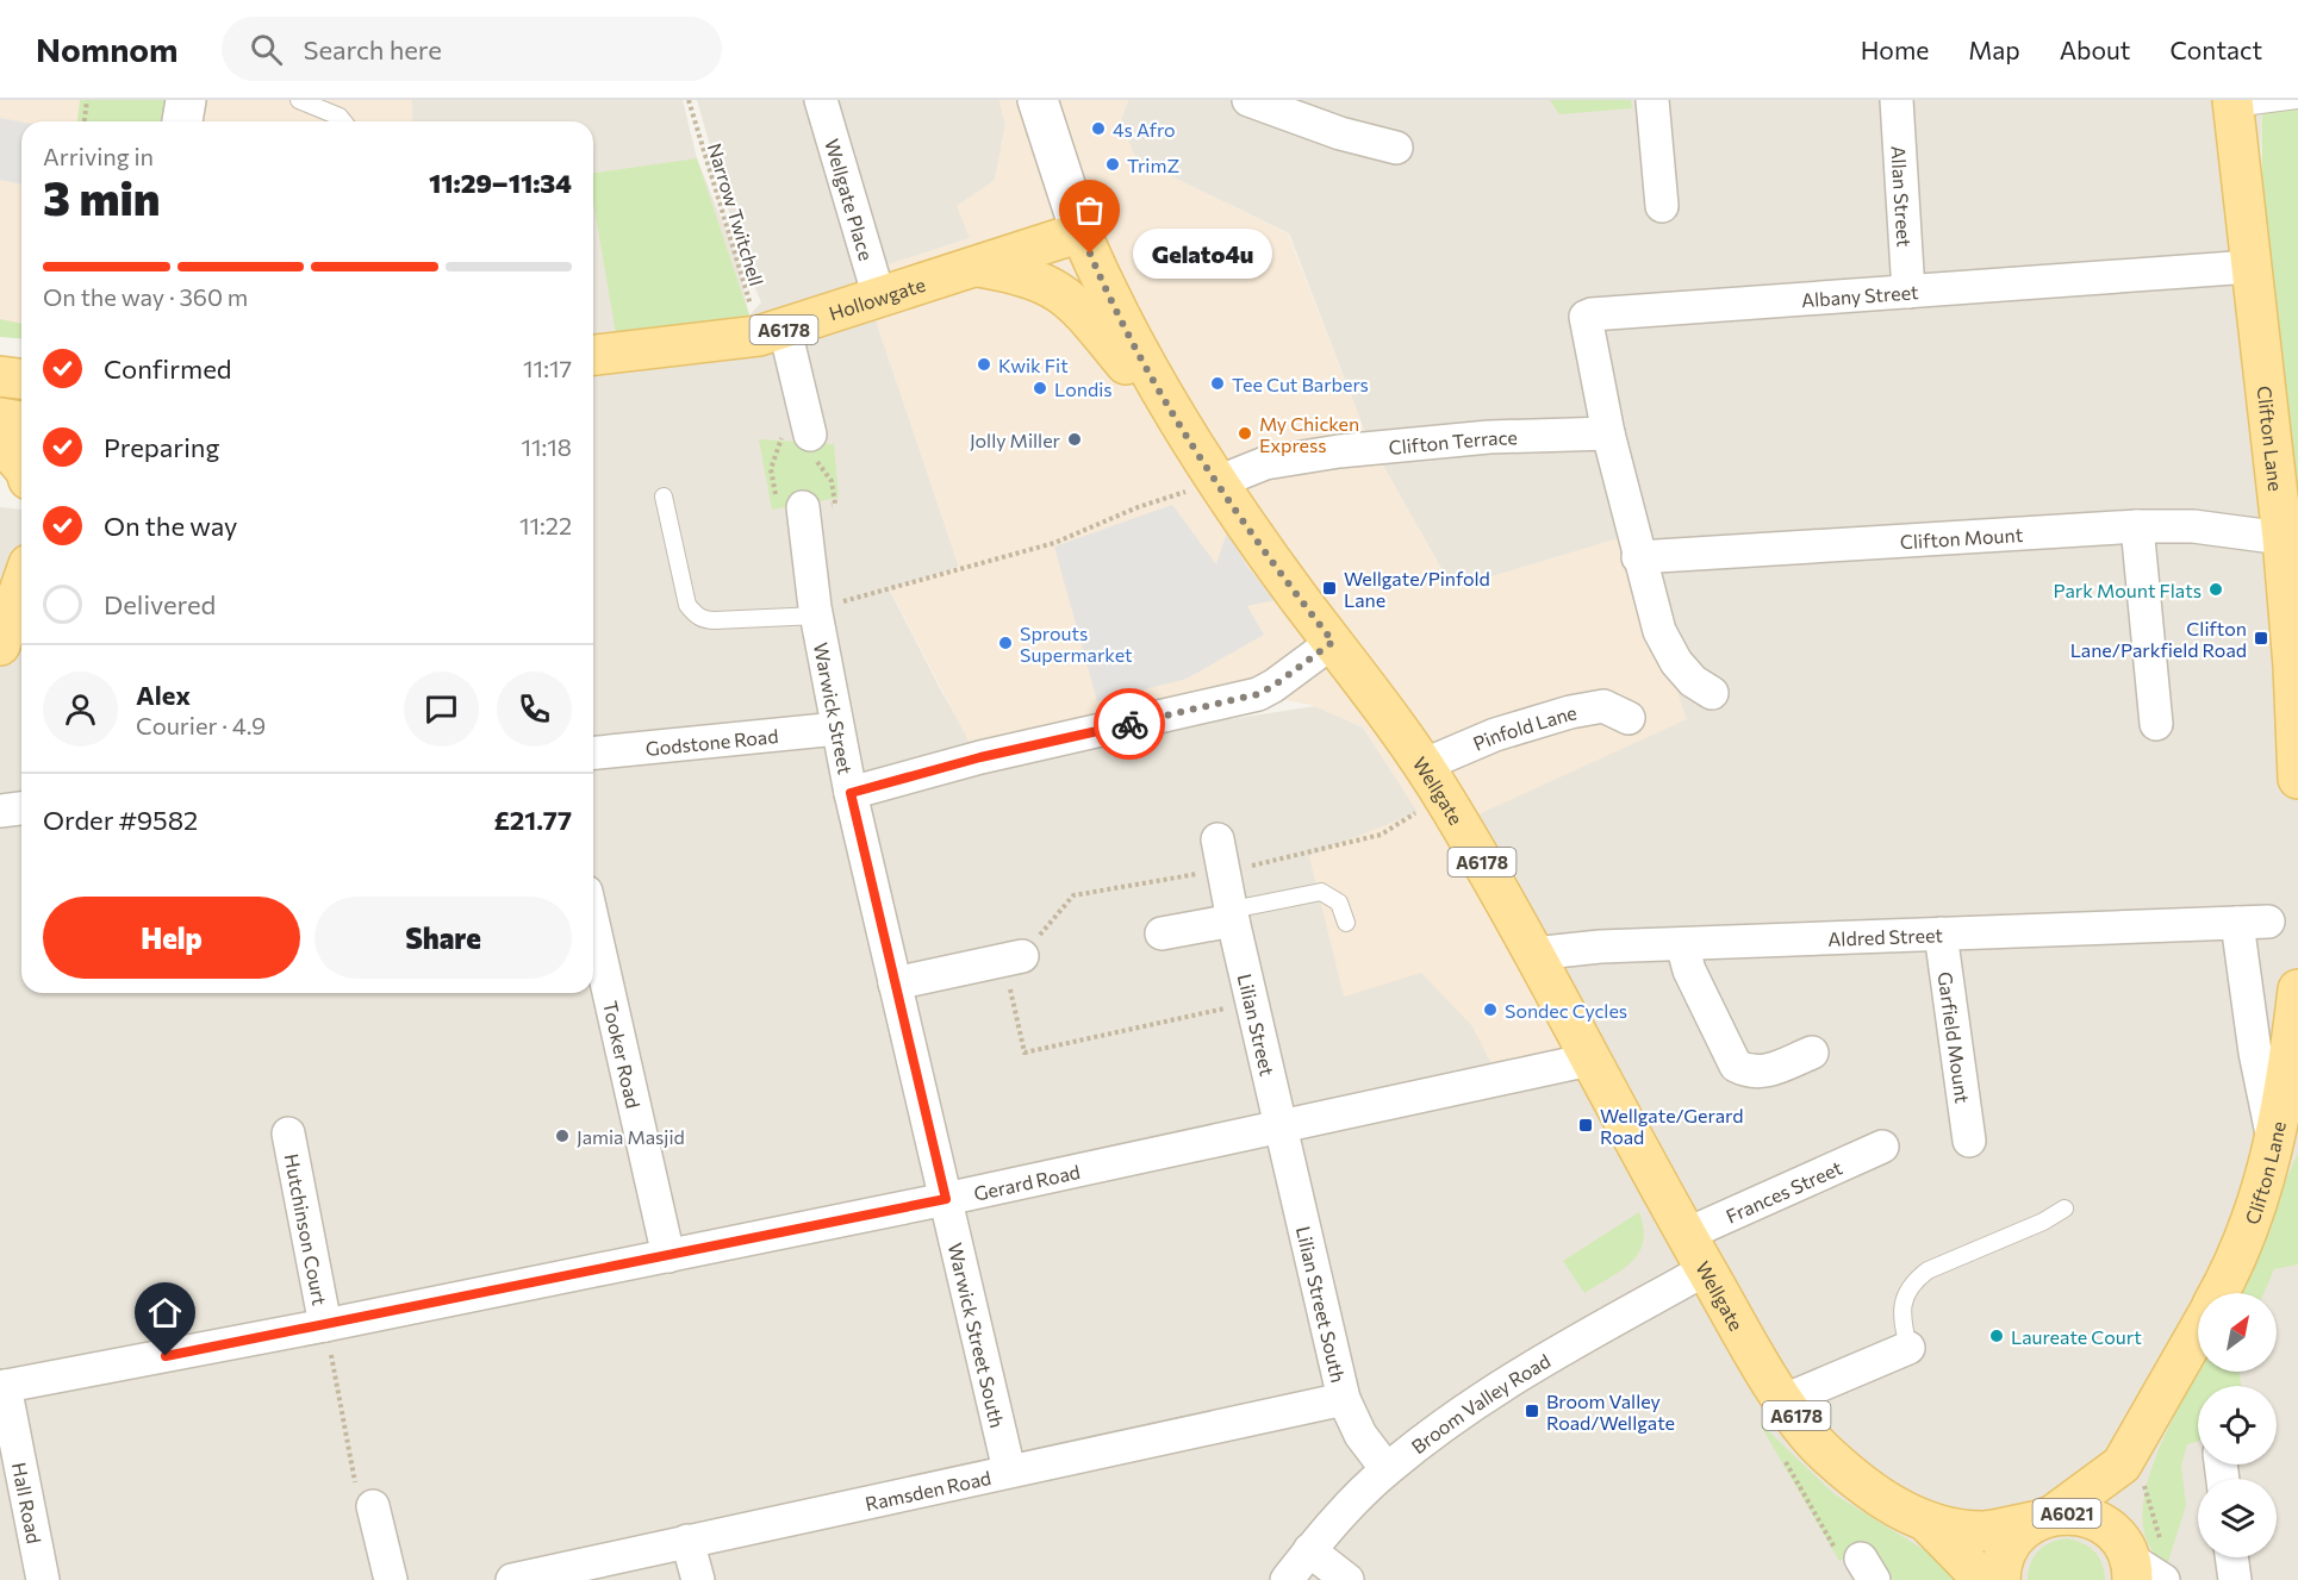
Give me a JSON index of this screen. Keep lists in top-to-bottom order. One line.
{"streets":{"main road":["Hollowgate","A6178","Clifton Lane","Wellgate","A6021"],"street":["Allan Street","Wellgate Place","Albany Street","Clifton Terrace","Clifton Mount","Warwick Street","Pinfold Lane","Godstone Road","Aldred Street","Lilian Street","Garfield Mount","Tooker Road","Gerard Road","Frances Street","Hutchinson Court","Lilian Street South","Warwick Street South","Broom Valley Road","Ramsden Road","Hall Road"],"path":["Narrow Twitchell"]},"crossings":[["Allan Street","Albany Street"],["Wellgate Place","Hollowgate"],["Narrow Twitchell","Hollowgate"],["Albany Street","Clifton Lane"],["Albany Street","Clifton Terrace"],["Hollowgate","A6178"],["Hollowgate","Wellgate"],["A6178","Wellgate"],["Clifton Lane","Clifton Mount"],["Clifton Lane","Wellgate"],["Clifton Lane","Aldred Street"],["Clifton Lane","A6021"],["Clifton Terrace","Wellgate"],["Warwick Street","Godstone Road"],["Warwick Street","Gerard Road"],["Warwick Street","Warwick Street South"],["Pinfold Lane","Wellgate"],["Wellgate","Aldred Street"],["Wellgate","Gerard Road"],["Wellgate","Frances Street"],["Wellgate","Broom Valley Road"],["Wellgate","A6021"],["Aldred Street","Garfield Mount"],["Lilian Street","Gerard Road"],["Lilian Street","Lilian Street South"],["Tooker Road","Gerard Road"],["Gerard Road","Hutchinson Court"],["Gerard Road","Lilian Street South"],["Gerard Road","Warwick Street South"],["Gerard Road","Hall Road"],["Lilian Street South","Broom Valley Road"],["Lilian Street South","Ramsden Road"],["Warwick Street South","Ramsden Road"]],"places":{"other":["4s Afro","TrimZ","Gelato4u","Kwik Fit","Tee Cut Barbers","Londis","My Chicken Express","Jolly Miller","Park Mount Flats","Sprouts Supermarket","Sondec Cycles","Jamia Masjid","Laureate Court"],"transit":["Wellgate/Pinfold Lane","Clifton Lane/Parkfield Road","Wellgate/Gerard Road","Broom Valley Road/Wellgate"]},"north":"top right","page":{"header":"Nomnom","search":"Search here","nav":["Home","Map","About","Contact"],"heading":["3 min","Arriving in","11:29–11:34"],"panel":["Alex","Courier · 4.9","Order #9582","£21.77"],"bubble":"Gelato4u","bar":"On the way · 360 m","list":[["Confirmed","11:17"],["Preparing","11:18"],["On the way","11:22"],"Delivered"],"buttons":["Help","Share"]}}
